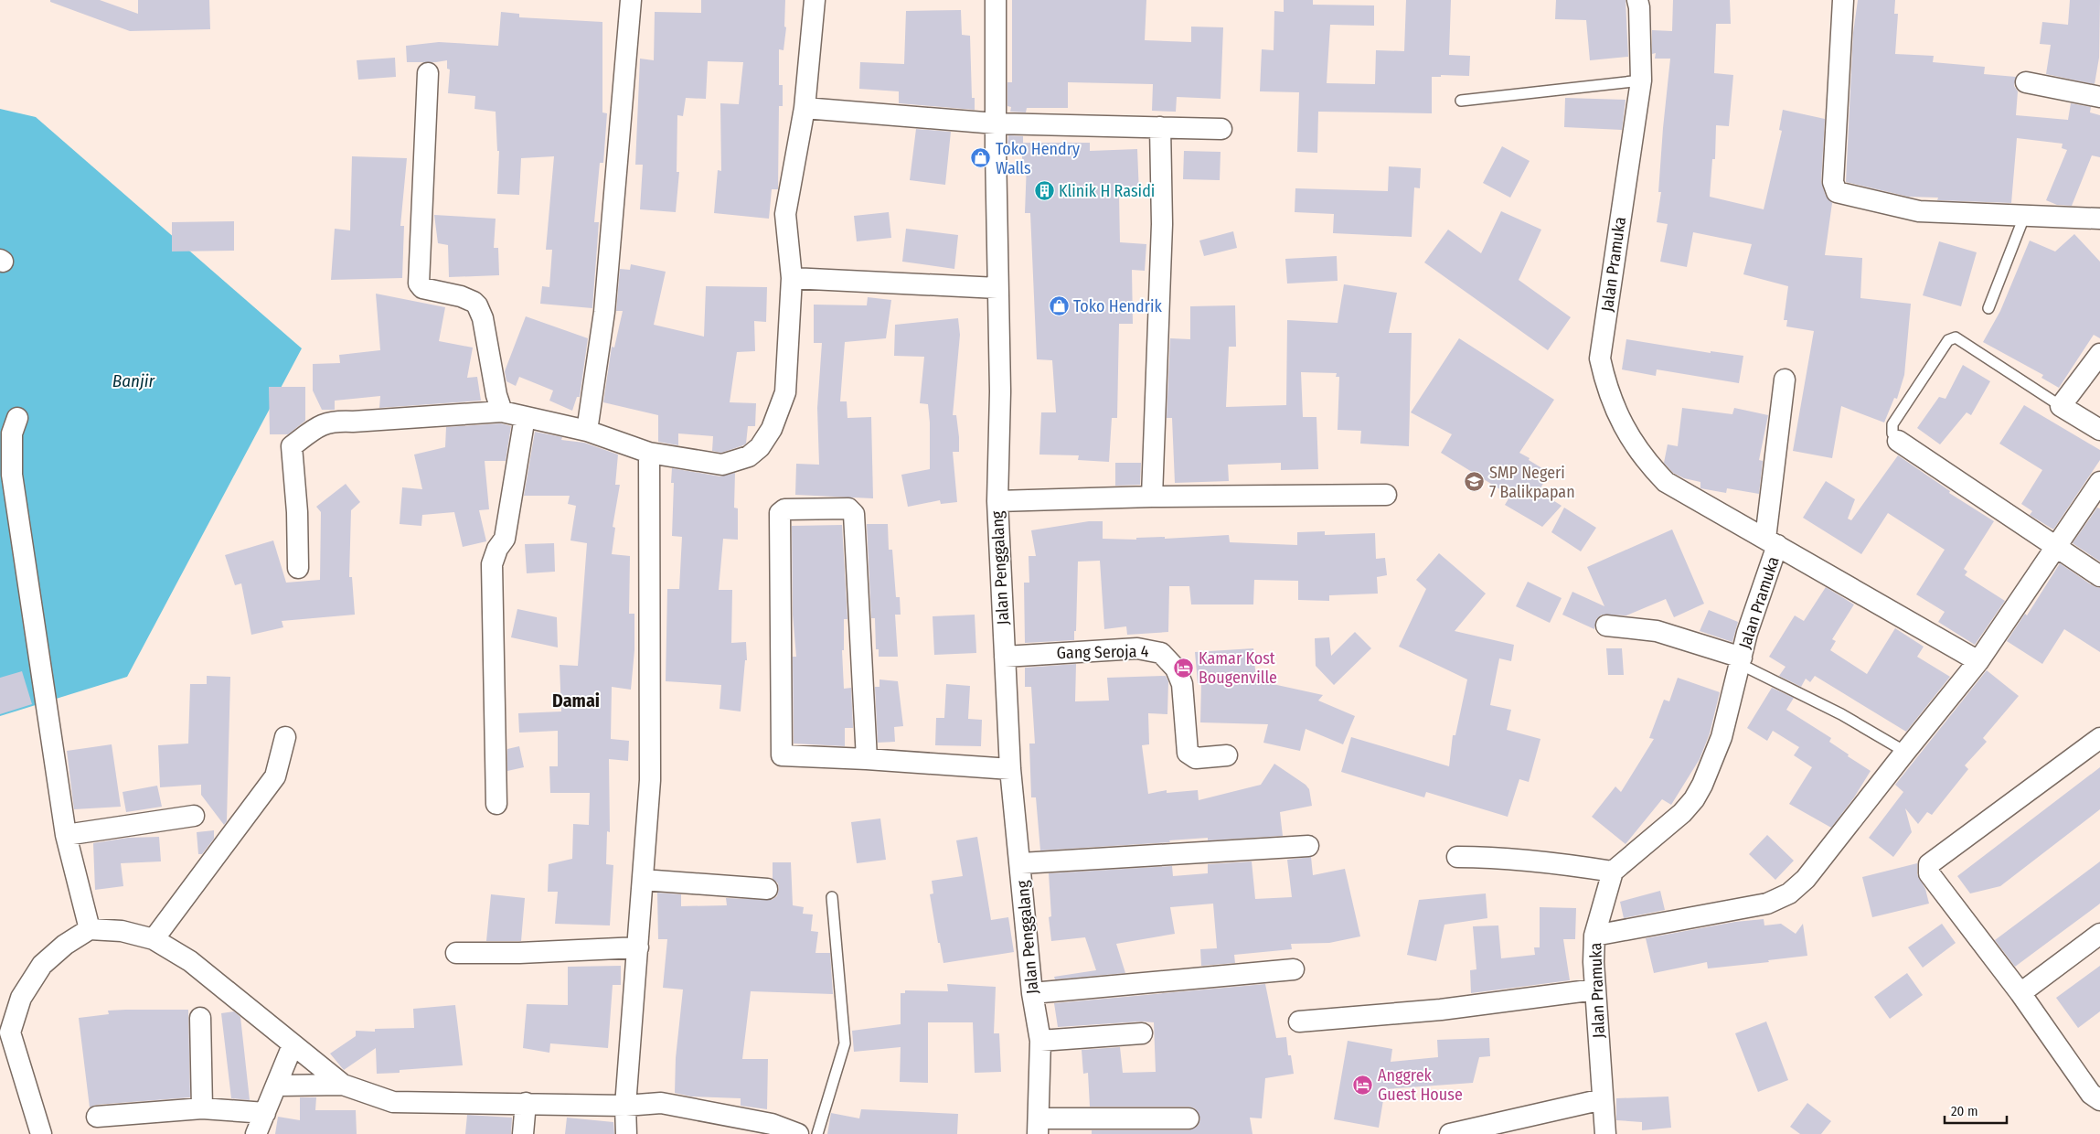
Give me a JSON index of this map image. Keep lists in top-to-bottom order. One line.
{"streets":{"street":["Jalan Pramuka","Jalan Penggalang","Gang Seroja 4"]},"crossings":[["Jalan Penggalang","Gang Seroja 4"]],"districts":["Damai"],"water":["Banjir"],"places":{"shop":["Toko Hendry Walls","Toko Hendrik"],"building":["Klinik H Rasidi"],"school or university":["SMP Negeri 7 Balikpapan"],"hotel":["Kamar Kost Bougenville","Anggrek Guest House"]},"scale_bar":"20 m"}
